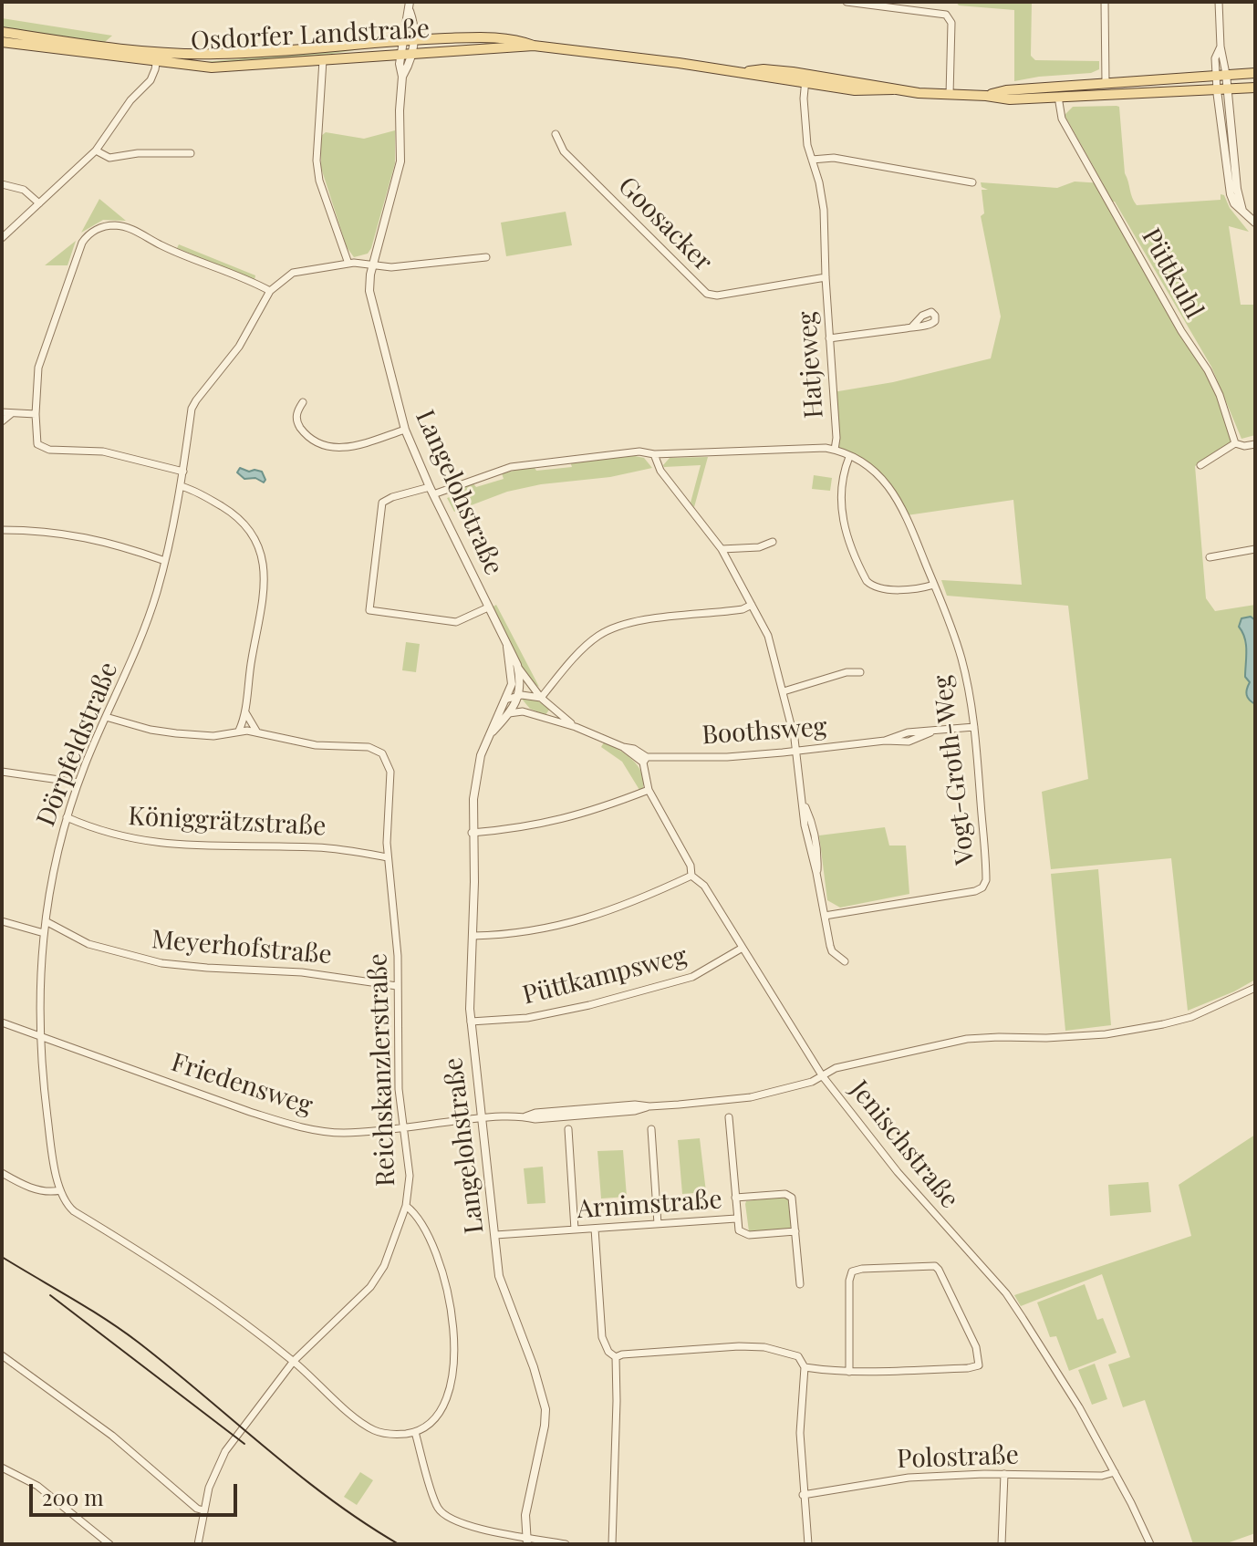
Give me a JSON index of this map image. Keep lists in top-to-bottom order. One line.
{"streets":{"main road":["Osdorfer Landstraße"],"street":["Goosacker","Püttkuhl","Hatjeweg","Langelohstraße","Boothsweg","Dörpfeldstraße","Vogt-Groth-Weg","Königgrätzstraße","Meyerhofstraße","Püttkampsweg","Reichskanzlerstraße","Friedensweg","Jenischstraße","Arnimstraße","Polostraße"]},"crossings":[["Osdorfer Landstraße","Püttkuhl"],["Osdorfer Landstraße","Langelohstraße"],["Goosacker","Hatjeweg"],["Hatjeweg","Vogt-Groth-Weg"],["Langelohstraße","Dörpfeldstraße"],["Langelohstraße","Vogt-Groth-Weg"],["Langelohstraße","Püttkampsweg"],["Langelohstraße","Friedensweg"],["Langelohstraße","Arnimstraße"],["Boothsweg","Vogt-Groth-Weg"],["Boothsweg","Jenischstraße"],["Dörpfeldstraße","Königgrätzstraße"],["Dörpfeldstraße","Meyerhofstraße"],["Dörpfeldstraße","Reichskanzlerstraße"],["Dörpfeldstraße","Friedensweg"],["Königgrätzstraße","Reichskanzlerstraße"],["Meyerhofstraße","Reichskanzlerstraße"],["Püttkampsweg","Jenischstraße"],["Reichskanzlerstraße","Friedensweg"],["Friedensweg","Jenischstraße"],["Jenischstraße","Polostraße"]],"scale_bar":"200 m"}
